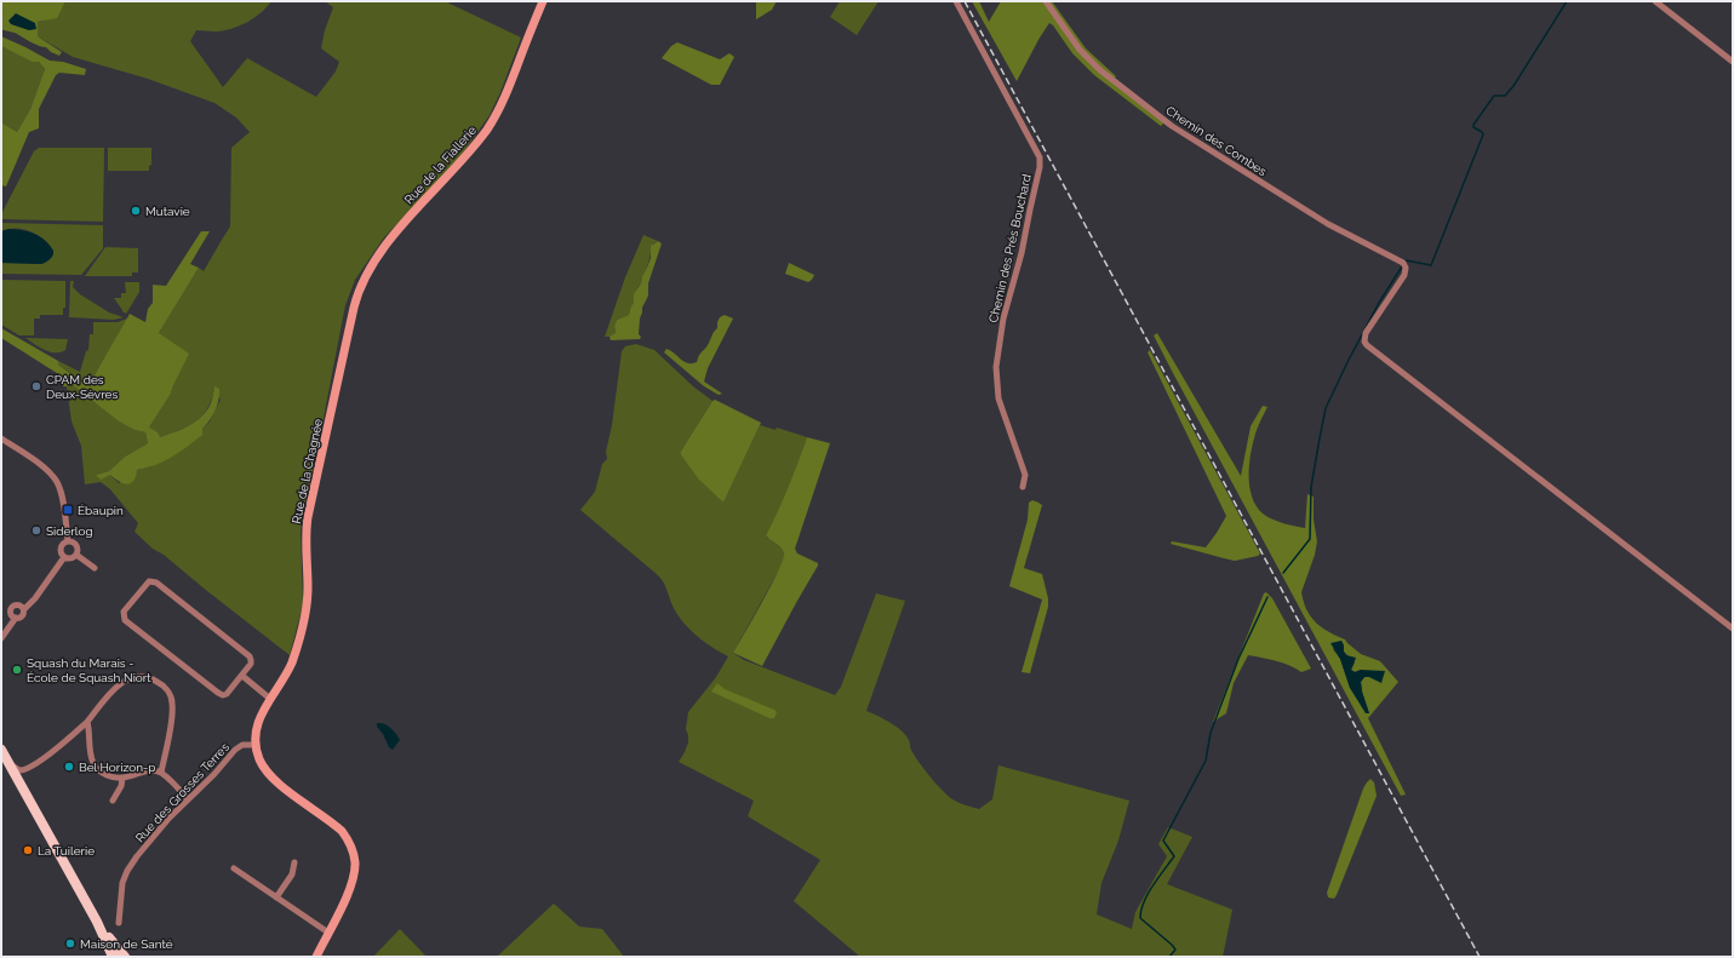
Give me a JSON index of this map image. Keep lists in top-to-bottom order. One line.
{"streets":{"street":["Chemin des Combes","Rue de la Fiallerie","Chemin des Prés Bouchard","Rue de la Chagnée","Rue des Grosses Terres"]},"crossings":[["Rue de la Fiallerie","Rue de la Chagnée"],["Rue de la Chagnée","Rue des Grosses Terres"]],"places":{"other":["Mutavie","CPAM des Deux-Sèvres","Siderlog","Squash du Marais - École de Squash Niort","Bel Horizon-p","La Tuilerie","Maison de Santé"],"transit":["Ébaupin"]}}
